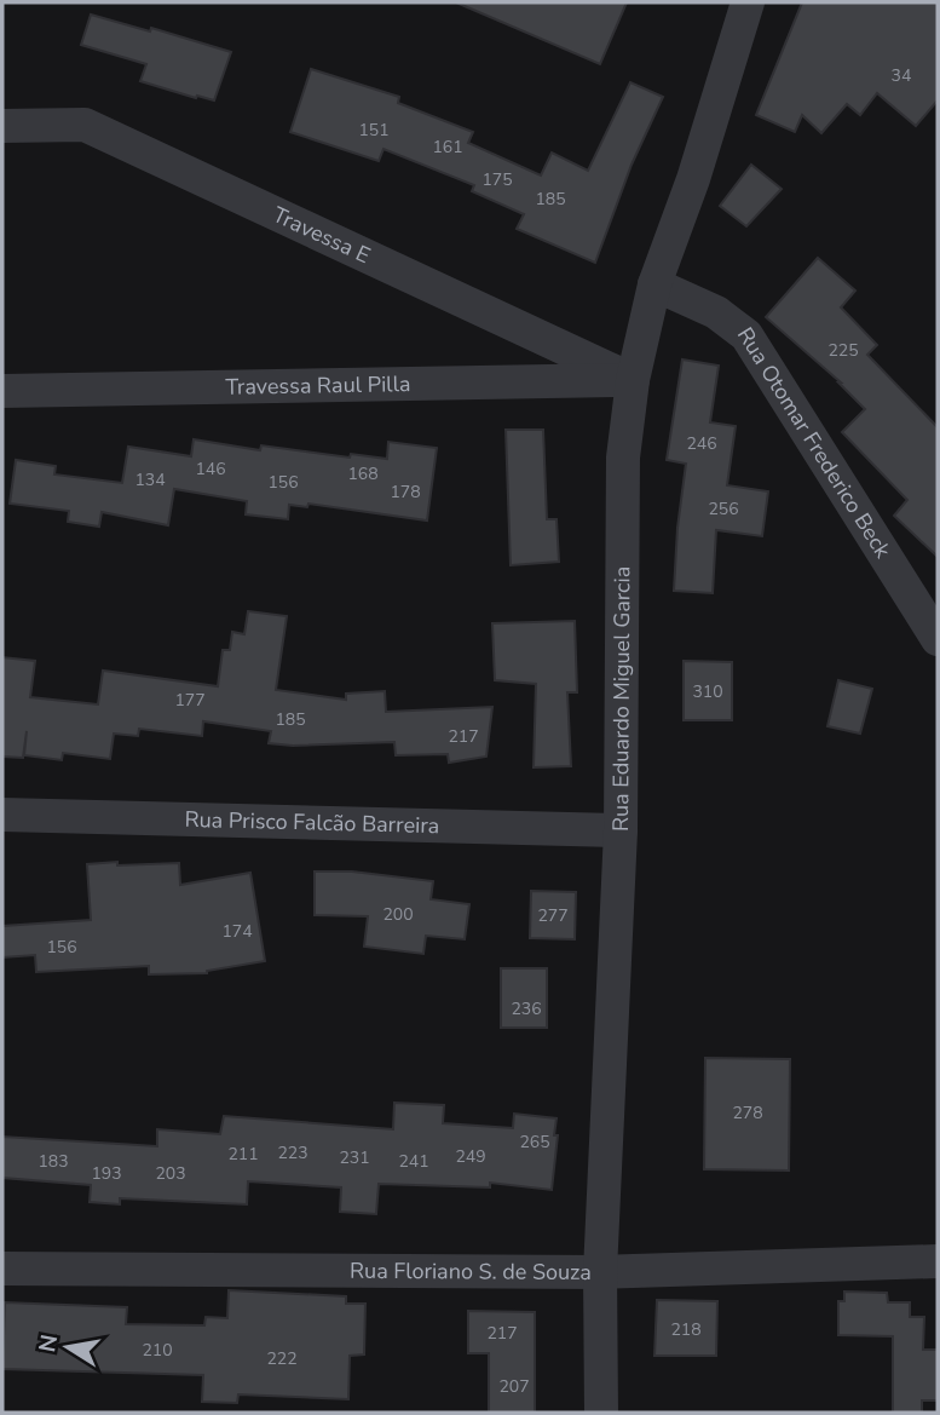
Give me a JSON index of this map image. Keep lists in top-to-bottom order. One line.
{"streets":{"street":["Travessa E","Travessa Raul Pilla","Rua Otomar Frederico Beck","Rua Eduardo Miguel Garcia","Rua Prisco Falcão Barreira","Rua Floriano S. de Souza"]},"crossings":[["Travessa E","Travessa Raul Pilla"],["Travessa E","Rua Eduardo Miguel Garcia"],["Travessa Raul Pilla","Rua Eduardo Miguel Garcia"],["Rua Otomar Frederico Beck","Rua Eduardo Miguel Garcia"],["Rua Eduardo Miguel Garcia","Rua Prisco Falcão Barreira"],["Rua Eduardo Miguel Garcia","Rua Floriano S. de Souza"]],"house_numbers":["34","151","161","175","185","225","246","146","168","134","156","178","256","310","177","185","217","200","277","174","156","236","278","265","223","211","249","231","183","241","193","203","218","217","210","222","207"],"north":"left"}
